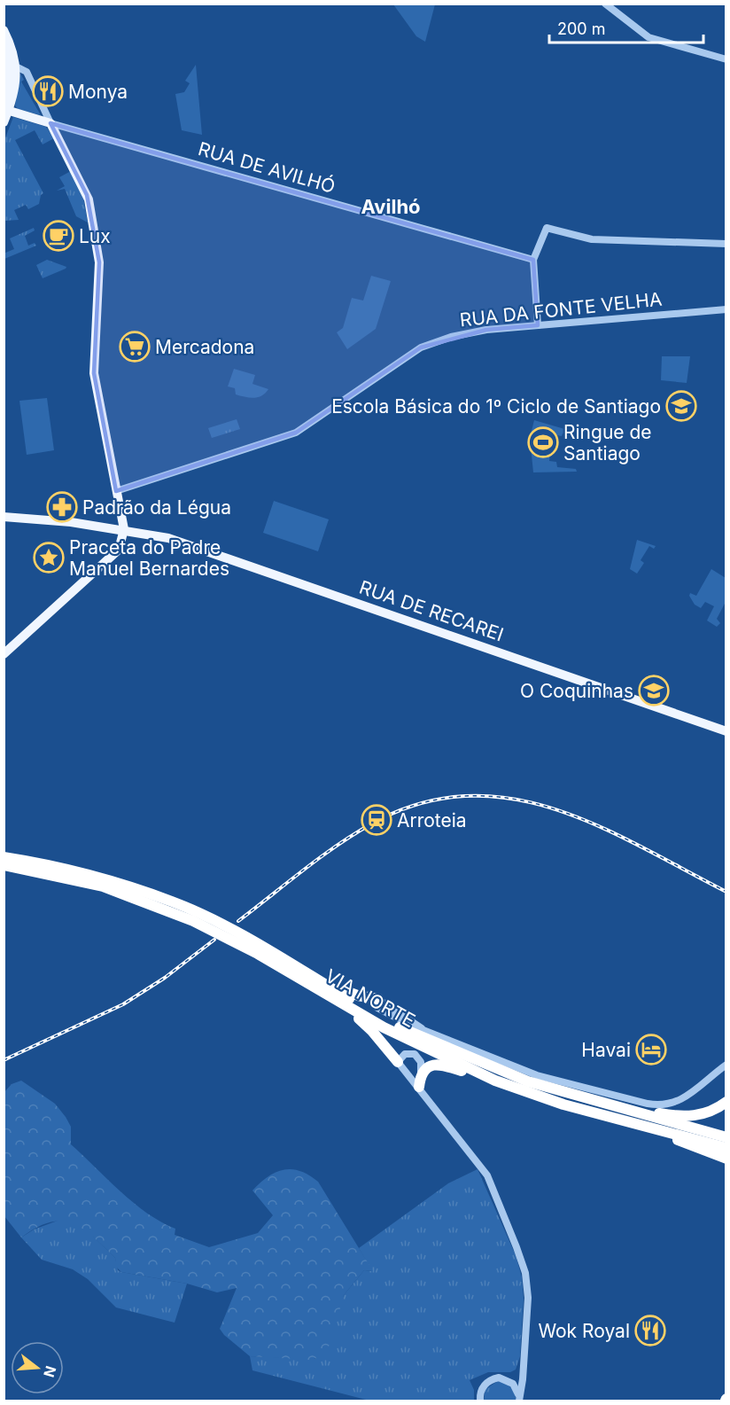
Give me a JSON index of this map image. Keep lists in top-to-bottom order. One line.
{"streets":{"highway":["VIA NORTE"],"main road":["RUA DE RECAREI"],"street":["RUA DE AVILHÓ","RUA DA FONTE VELHA"]},"districts":["Avilhó"],"places":{"restaurant":["Monya","Wok Royal"],"cafe":["Lux"],"supermarket":["Mercadona"],"school or university":["Escola Básica do 1º Ciclo de Santiago","O Coquinhas"],"sports":["Ringue de Santiago"],"pharmacy":["Padrão da Légua"],"place":["Praceta do Padre Manuel Bernardes"],"station":["Arroteia"],"hotel":["Havai"]},"scale_bar":"200 m","north":"right"}
